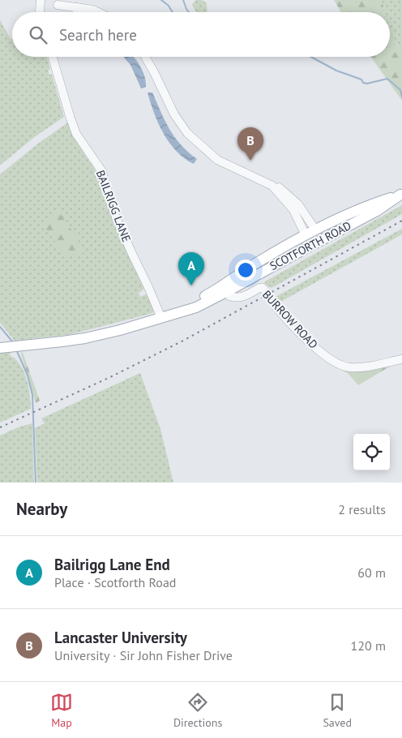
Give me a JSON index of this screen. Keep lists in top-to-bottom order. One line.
{"streets":{"main road":["SCOTFORTH ROAD"],"street":["BAILRIGG LANE","BURROW ROAD"]},"crossings":[["BAILRIGG LANE","SCOTFORTH ROAD"],["SCOTFORTH ROAD","BURROW ROAD"]],"page":{"search":"Search here","pins":["B","A"],"heading":["Nearby","2 results"],"list":[{"mark":"A","name":"Bailrigg Lane End","note":"Place · Scotforth Road","value":"60 m"},{"mark":"B","name":"Lancaster University","note":"University · Sir John Fisher Drive","value":"120 m"}],"nav":["Map","Directions","Saved"]}}
